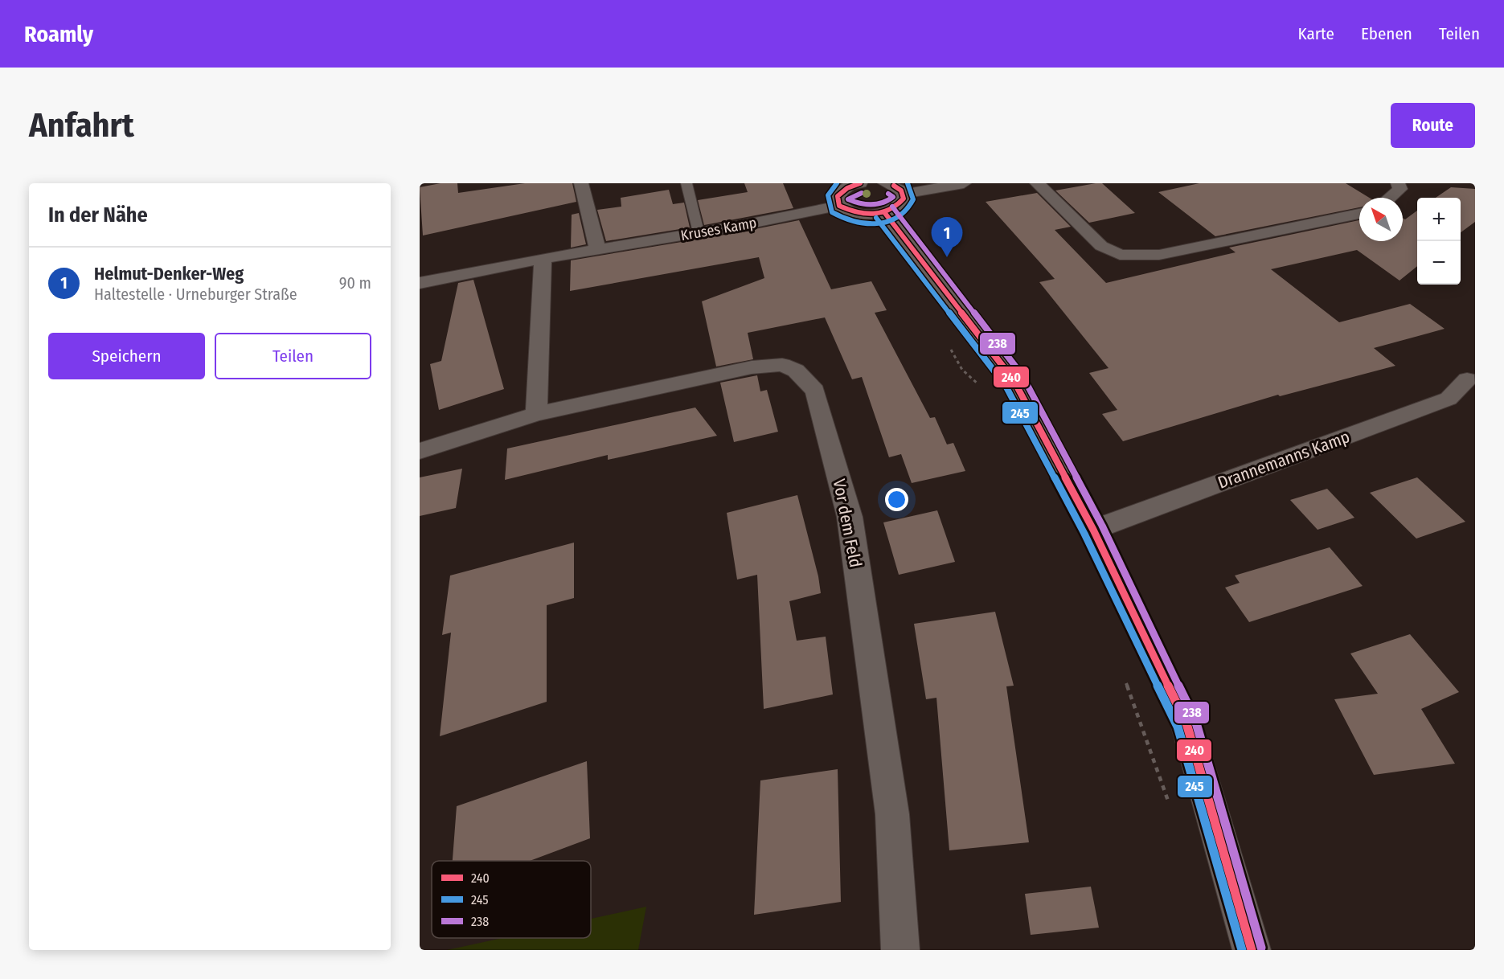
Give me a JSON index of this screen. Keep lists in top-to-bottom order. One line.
{"streets":{"street":["Kruses Kamp","Drannemanns Kamp","Vor dem Feld"]},"lines":["transit line 240","transit line 245","transit line 238"],"legend":["240","245","238"],"north":"top left","page":{"header":"Roamly","nav":["Karte","Ebenen","Teilen"],"buttons":["Route",["Speichern","Teilen"]],"title":"Anfahrt","heading":"In der Nähe","map_buttons":["+","−"],"pins":"1","list":[{"mark":"1","name":"Helmut-Denker-Weg","note":"Haltestelle · Urneburger Straße","value":"90 m"}]}}
